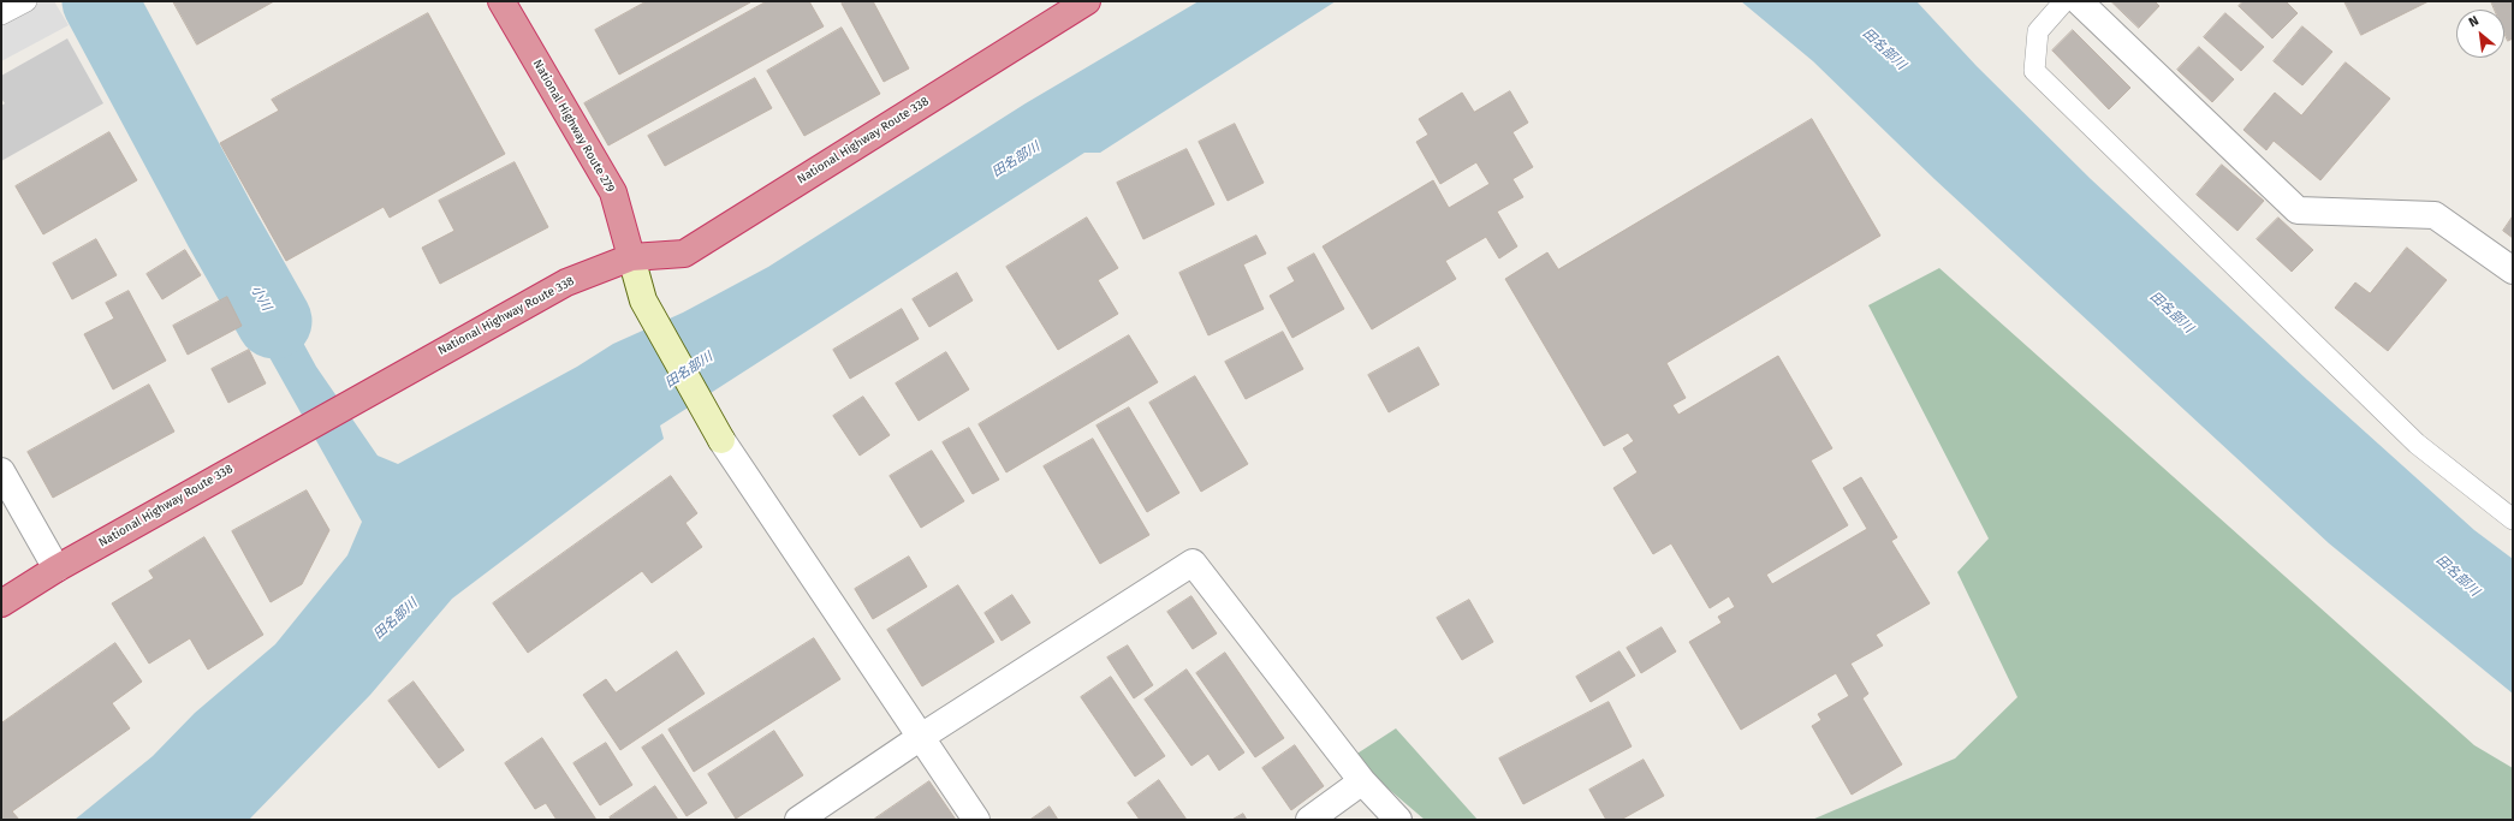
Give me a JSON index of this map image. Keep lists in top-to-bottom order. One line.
{"streets":{"highway":["National Highway Route 279","National Highway Route 338"]},"crossings":[["National Highway Route 279","National Highway Route 338"]],"water":["田名部川","小川"],"north":"top left"}
